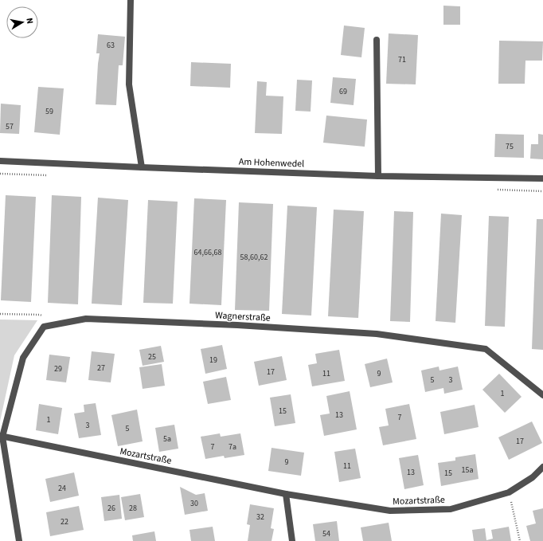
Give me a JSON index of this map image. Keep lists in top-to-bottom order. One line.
{"streets":{"street":["Am Hohenwedel","Wagnerstraße","Mozartstraße"]},"crossings":[["Wagnerstraße","Mozartstraße"]],"house_numbers":["63","71","69","59","57","75","64,66,68","58,60,62","25","19","27","29","17","11","9","5","3","1","15","13","7","1","3","5","5a","17","7","7a","9","11","15a","13","15","24","30","26","28","32","22","54"],"north":"right"}
